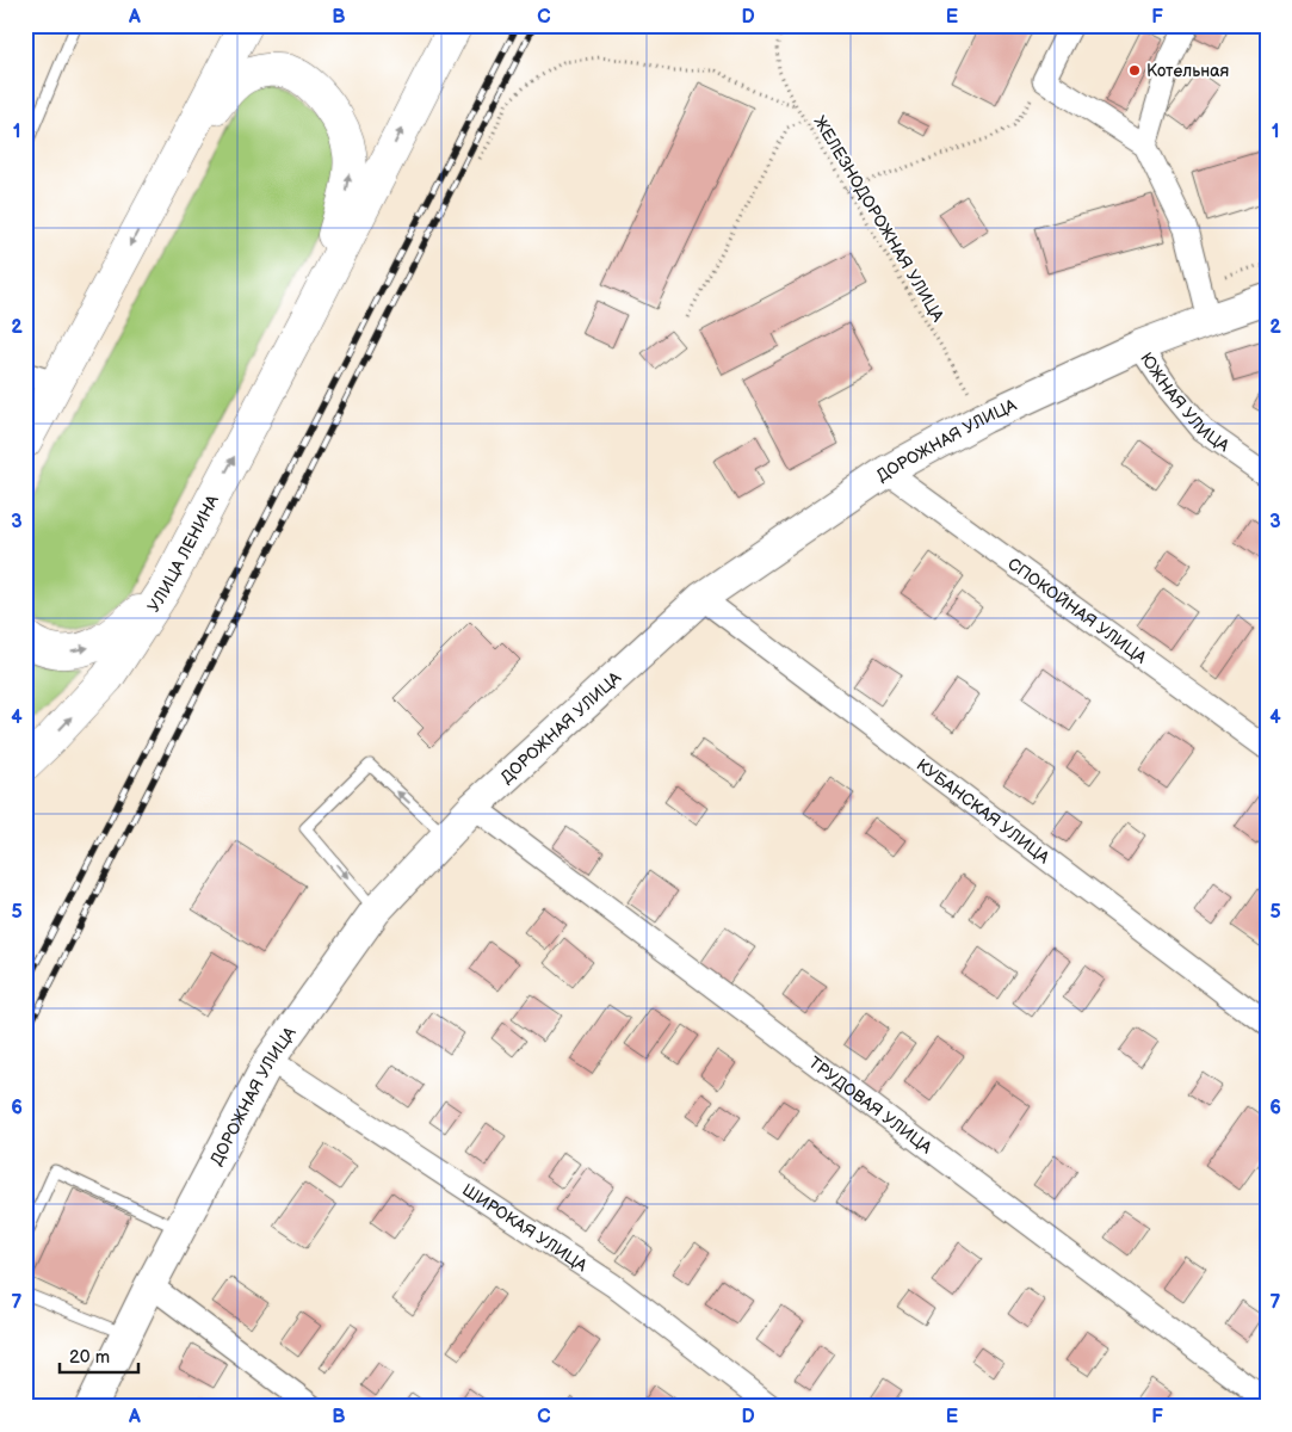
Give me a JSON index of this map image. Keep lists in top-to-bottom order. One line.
{"streets":{"main road":["ДОРОЖНАЯ УЛИЦА","УЛИЦА ЛЕНИНА"],"street":["ЮЖНАЯ УЛИЦА","СПОКОЙНАЯ УЛИЦА","КУБАНСКАЯ УЛИЦА","ТРУДОВАЯ УЛИЦА","ШИРОКАЯ УЛИЦА"],"path":["ЖЕЛЕЗНОДОРОЖНАЯ УЛИЦА"]},"crossings":[["ЖЕЛЕЗНОДОРОЖНАЯ УЛИЦА","ДОРОЖНАЯ УЛИЦА"],["ЮЖНАЯ УЛИЦА","ДОРОЖНАЯ УЛИЦА"],["ДОРОЖНАЯ УЛИЦА","СПОКОЙНАЯ УЛИЦА"],["ДОРОЖНАЯ УЛИЦА","КУБАНСКАЯ УЛИЦА"],["ДОРОЖНАЯ УЛИЦА","ТРУДОВАЯ УЛИЦА"],["ДОРОЖНАЯ УЛИЦА","ШИРОКАЯ УЛИЦА"]],"places":["Котельная"],"scale_bar":"20 m","grid":{"columns":["A","B","C","D","E","F"],"rows":["1","2","3","4","5","6","7"]}}
